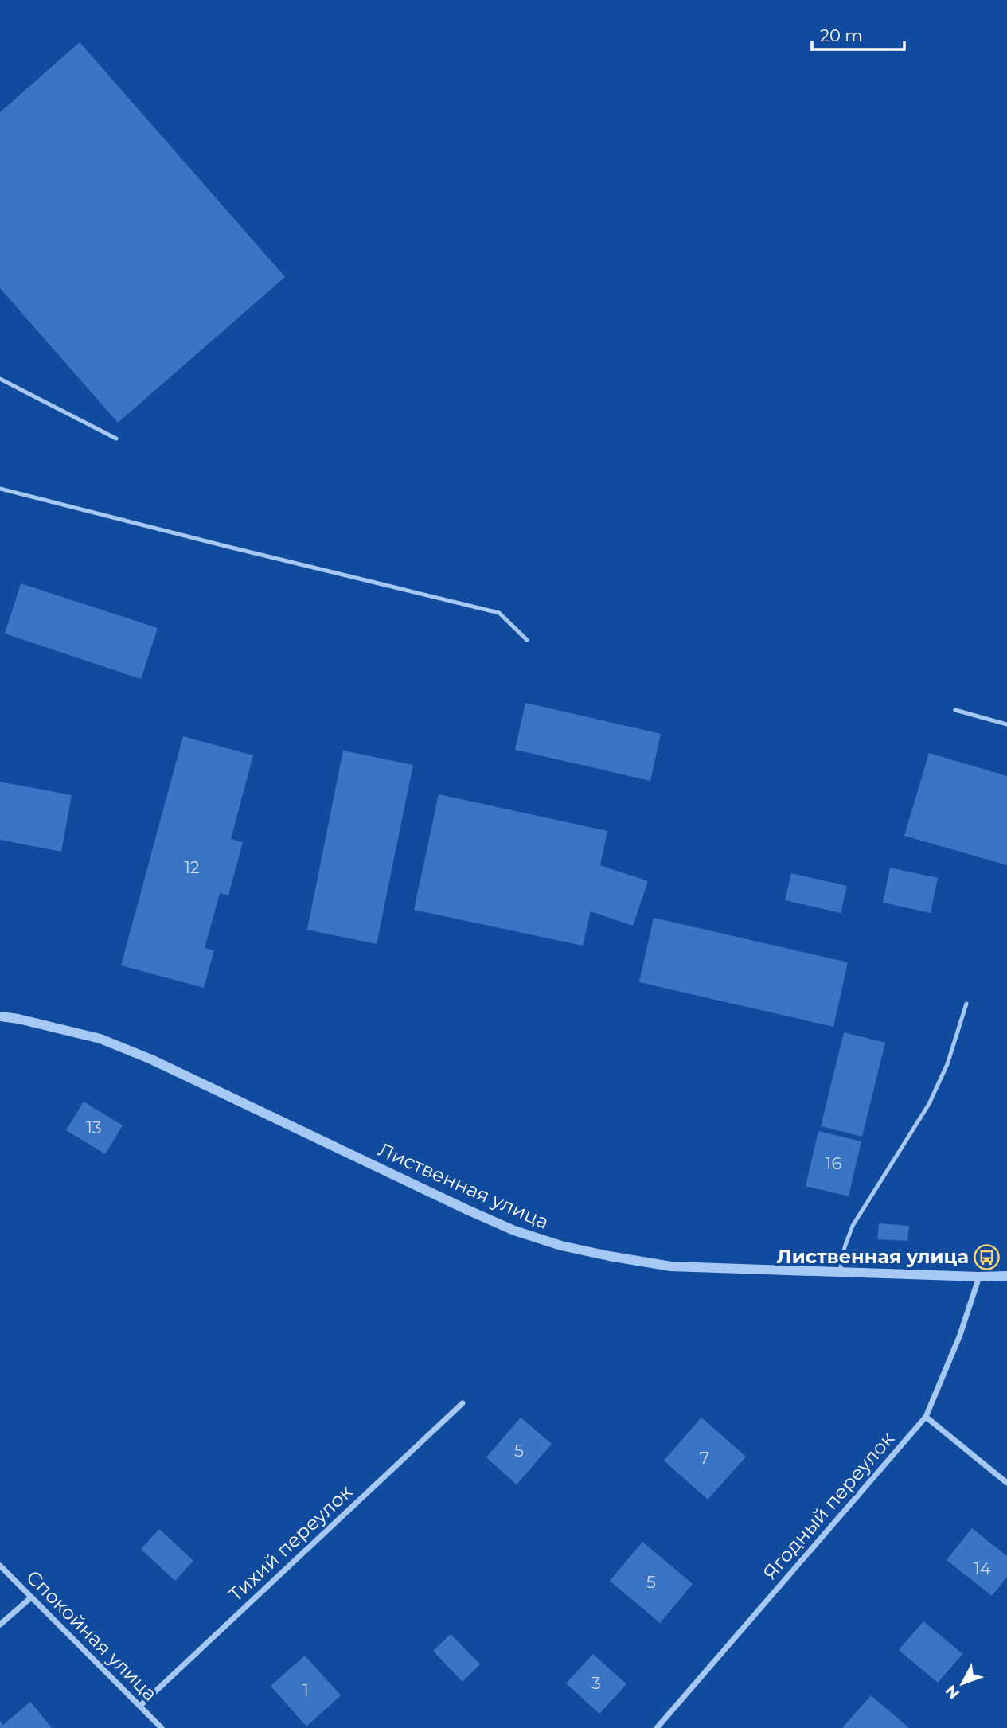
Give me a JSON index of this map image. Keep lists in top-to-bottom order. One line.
{"streets":{"street":["Лиственная улица","Ягодный переулок","Тихий переулок","Спокойная улица"]},"crossings":[["Лиственная улица","Ягодный переулок"],["Тихий переулок","Спокойная улица"]],"places":{"bus stop":["Лиственная улица"]},"house_numbers":["12","13","16","5","7","14","5","3","1"],"scale_bar":"20 m","north":"bottom left"}
